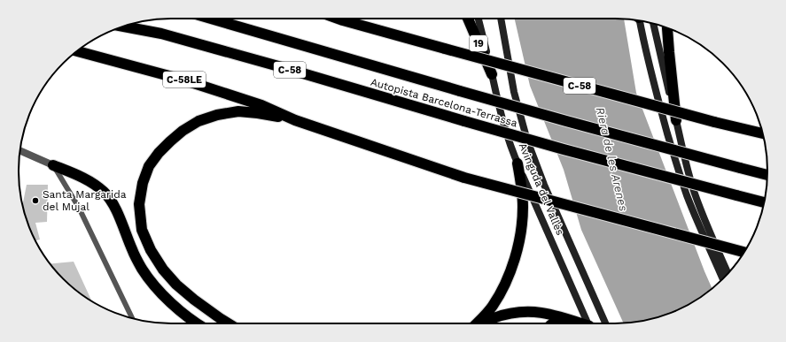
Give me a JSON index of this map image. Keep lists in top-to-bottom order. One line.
{"streets":{"highway":["19","C-58","C-58LE","Autopista Barcelona-Terrassa"],"main road":["Avinguda del Vallès"]},"crossings":[["19","Avinguda del Vallès"]],"water":["Riera de les Arenes"],"places":["Santa Margarida del Mujal"]}
